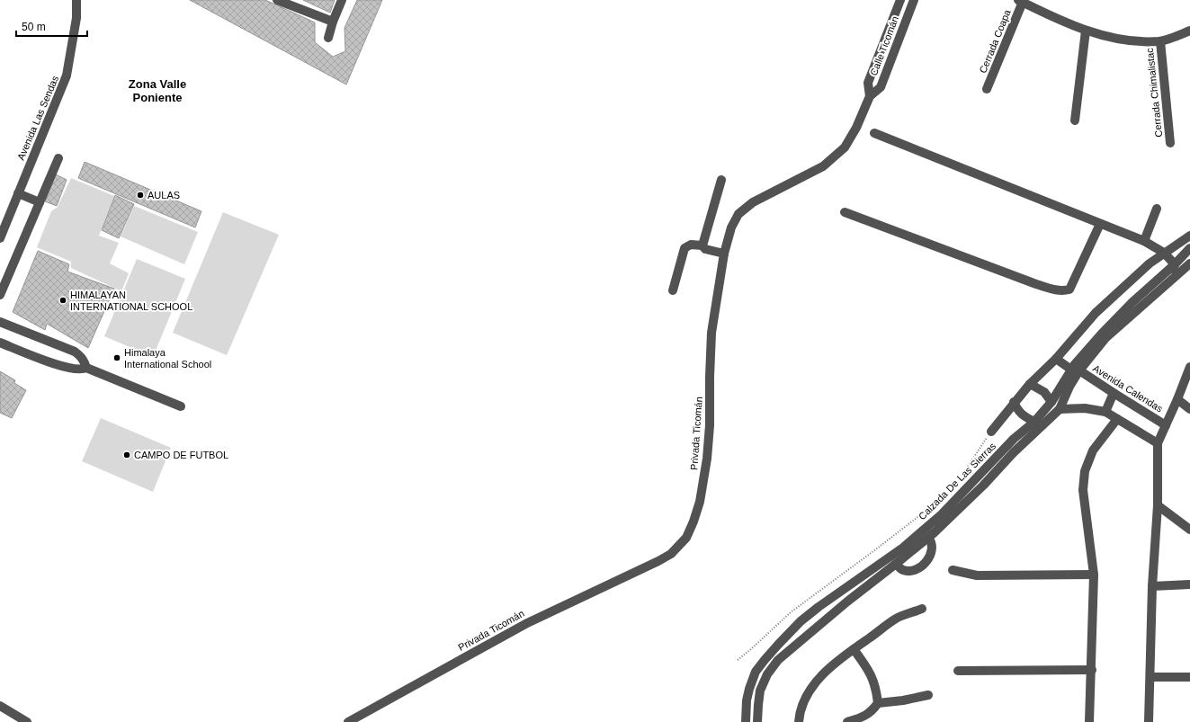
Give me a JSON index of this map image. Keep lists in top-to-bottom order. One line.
{"streets":{"street":["Cerrada Coapa","Calle Ticomán","Cerrada Chimalistac","Avenida Las Sendas","Avenida Calendas","Privada Ticomán","Calzada De Las Sierras"]},"crossings":[["Calle Ticomán","Privada Ticomán"],["Avenida Calendas","Calzada De Las Sierras"]],"districts":["Zona Valle Poniente"],"places":["AULAS","HIMALAYAN INTERNATIONAL SCHOOL","Himalaya International School","CAMPO DE FUTBOL"],"scale_bar":"50 m"}
